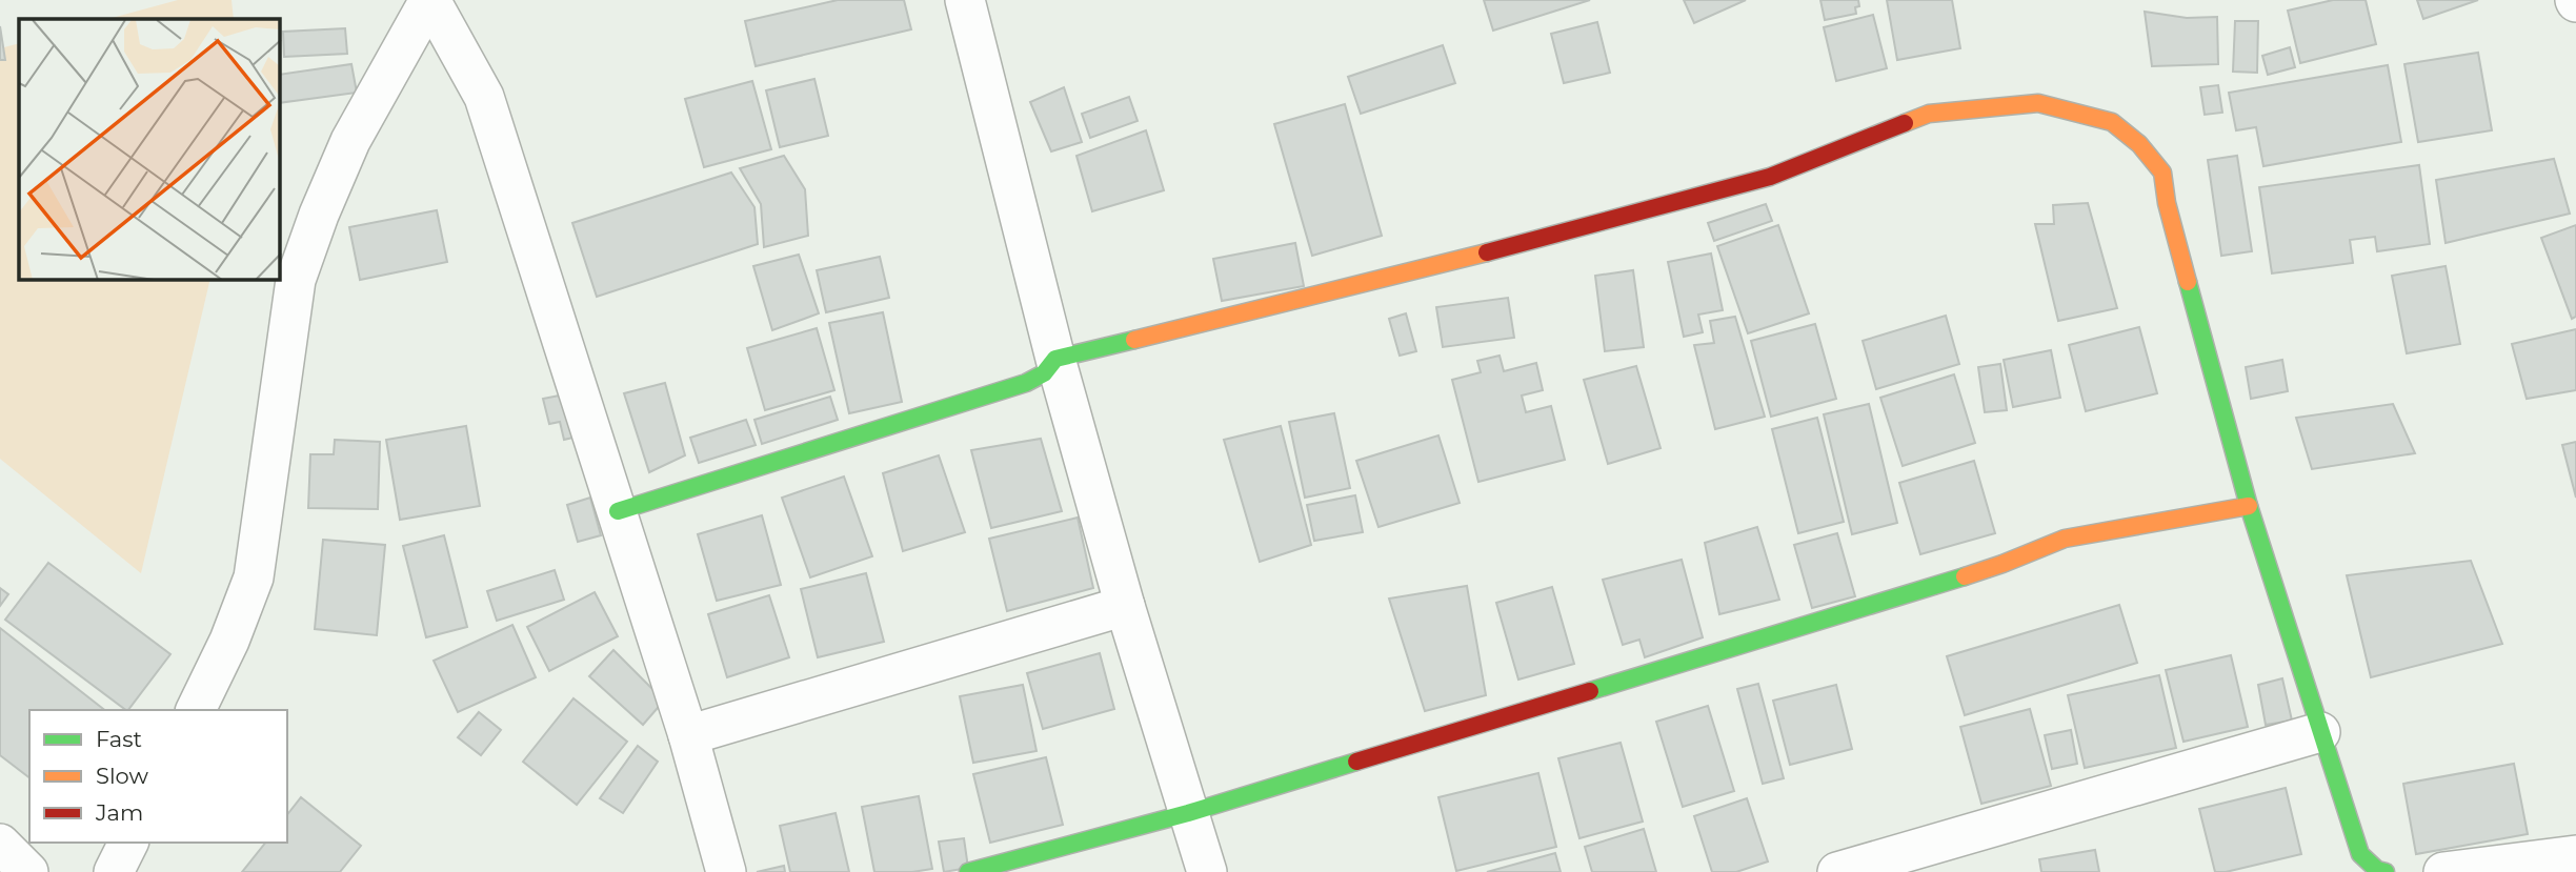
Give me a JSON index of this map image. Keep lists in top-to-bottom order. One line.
{"legend":["Fast","Slow","Jam"]}
